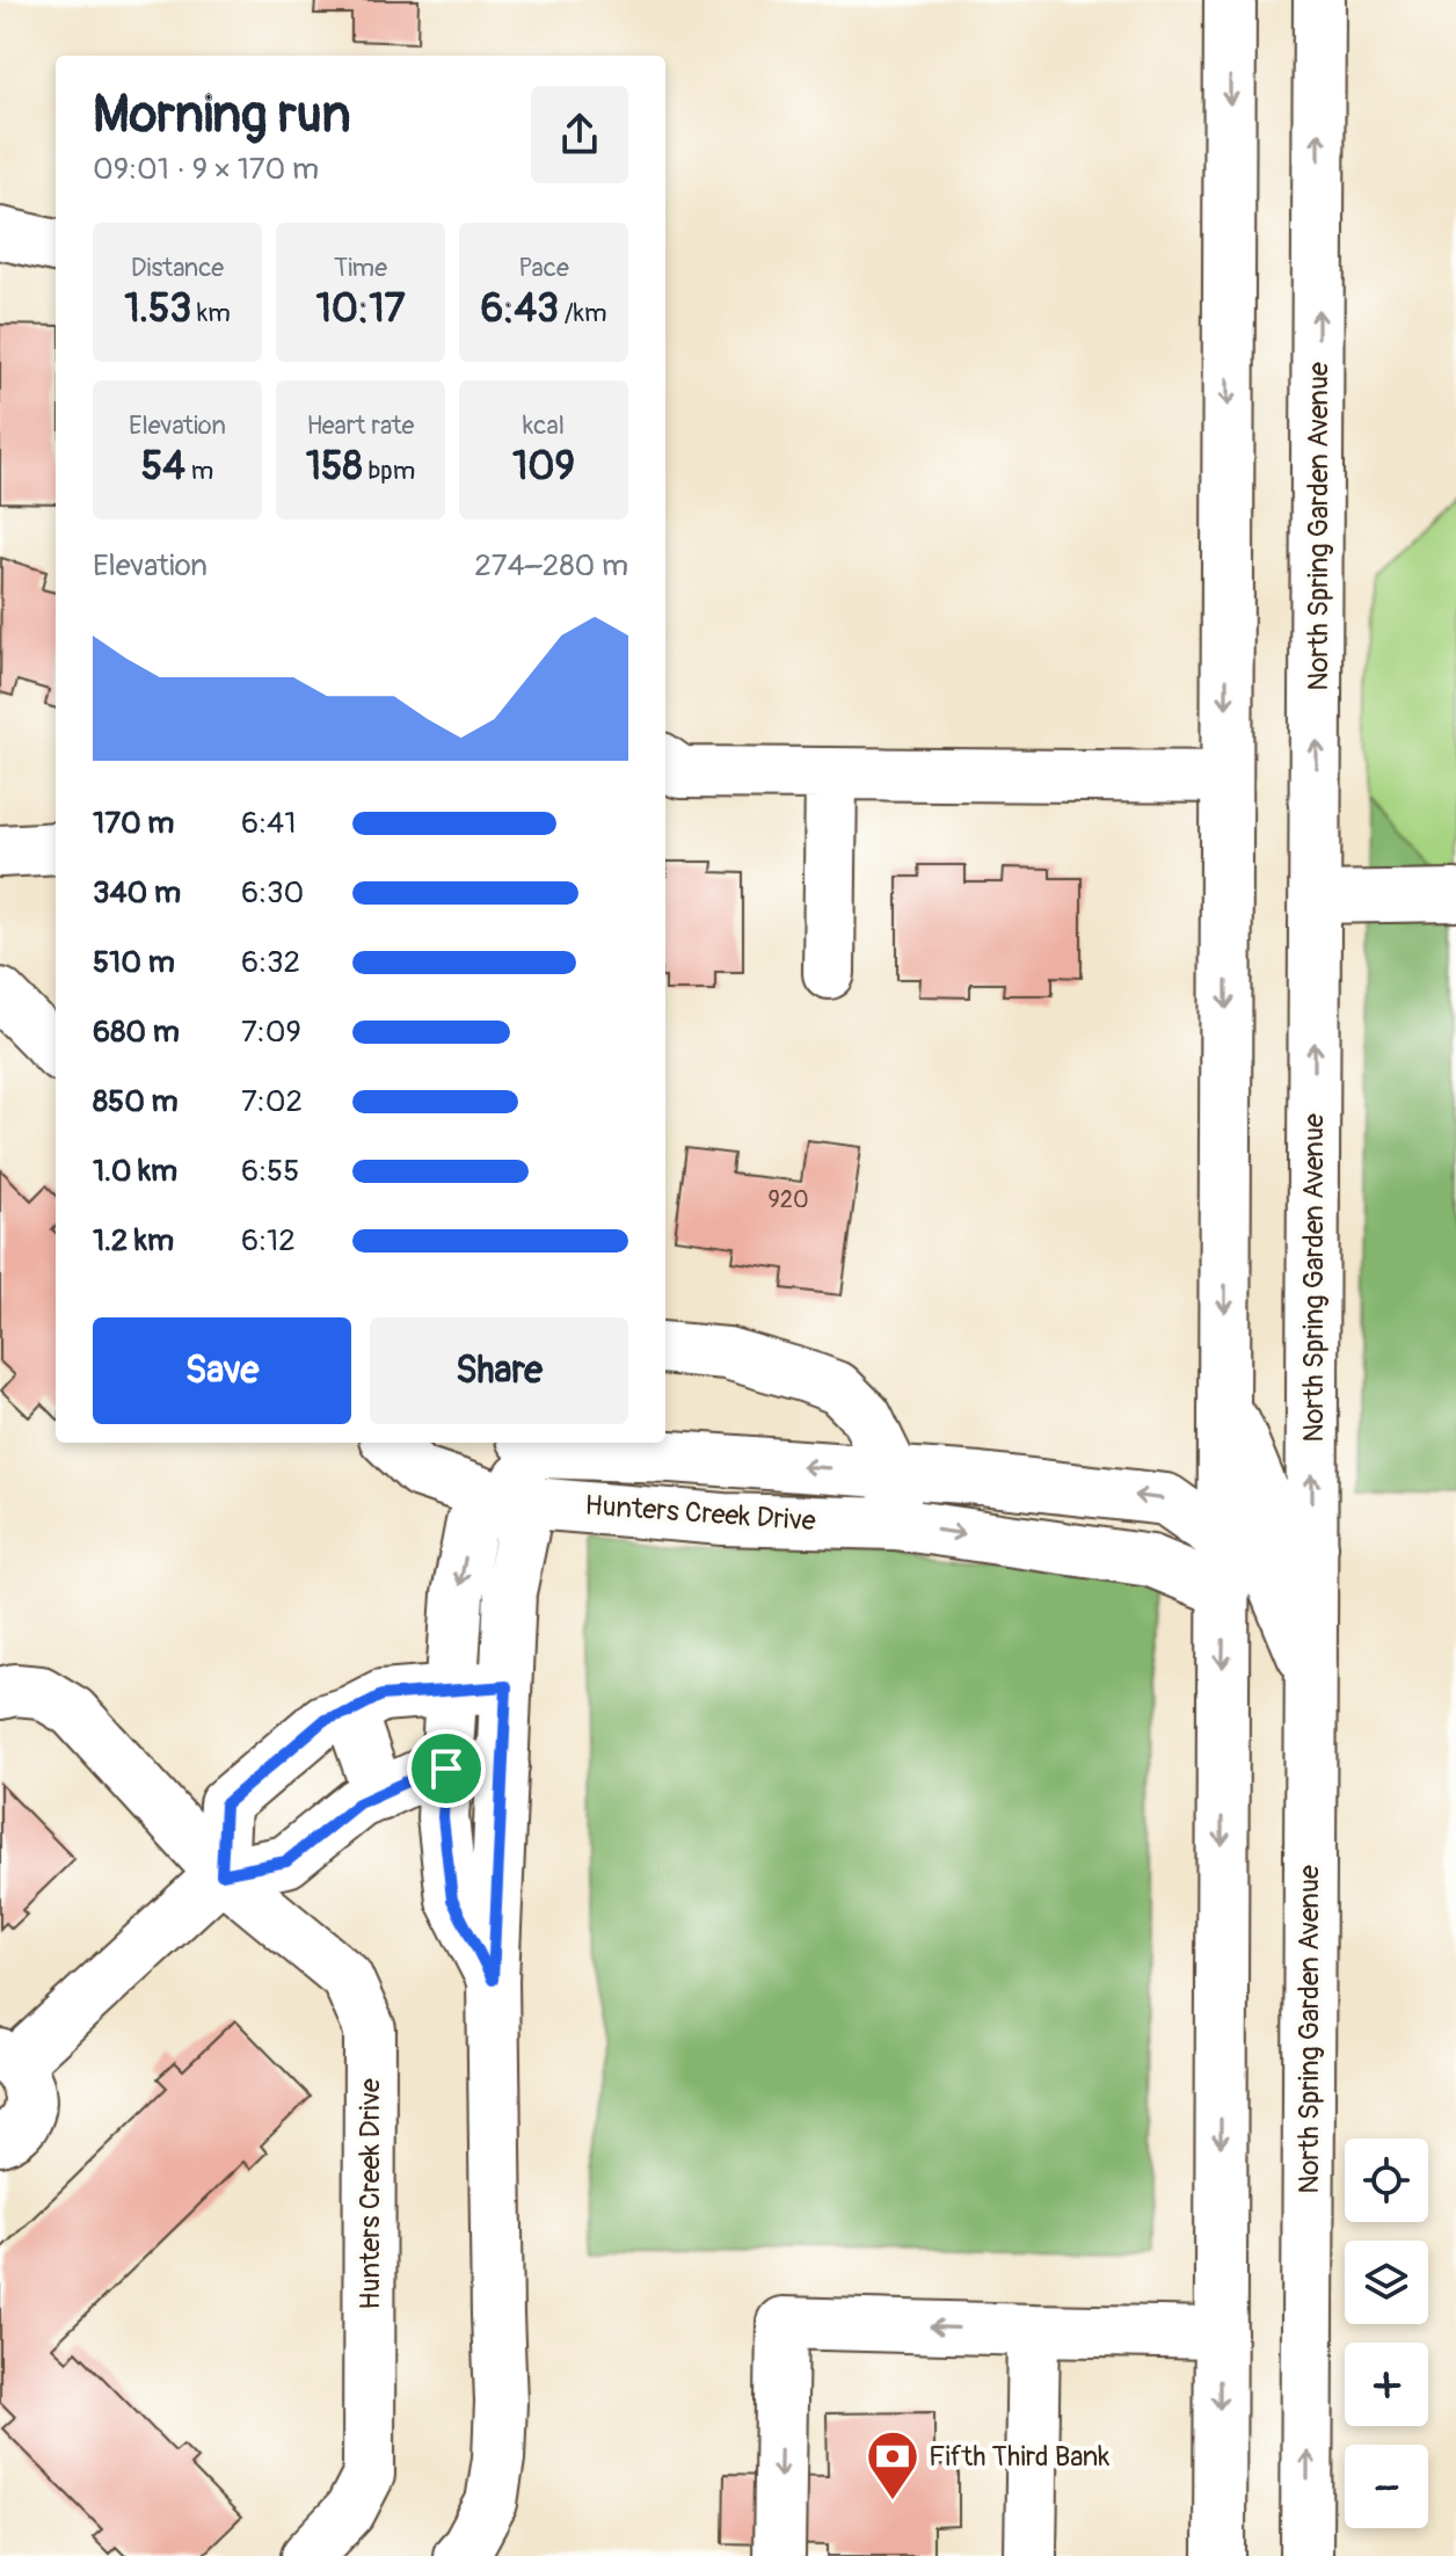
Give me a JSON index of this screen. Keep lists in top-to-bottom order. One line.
{"streets":{"main road":["North Spring Garden Avenue","Hunters Creek Drive"]},"crossings":[["North Spring Garden Avenue","Hunters Creek Drive"]],"places":{"bank":["Fifth Third Bank"]},"house_numbers":["920"],"page":{"heading":["Morning run","09:01 · 9 × 170 m"],"stats":[["Distance","1.53 km"],["Time","10:17"],["Pace","6:43 /km"],["Elevation","54 m"],["Heart rate","158 bpm"],["kcal","109"]],"chart":["Elevation","274–280 m"],"list":[{"name":"170 m","note":"6:41"},{"name":"340 m","note":"6:30"},{"name":"510 m","note":"6:32"},{"name":"680 m","note":"7:09"},{"name":"850 m","note":"7:02"},{"name":"1.0 km","note":"6:55"},{"name":"1.2 km","note":"6:12"}],"buttons":["Save","Share"],"map_buttons":["+","−"]}}
